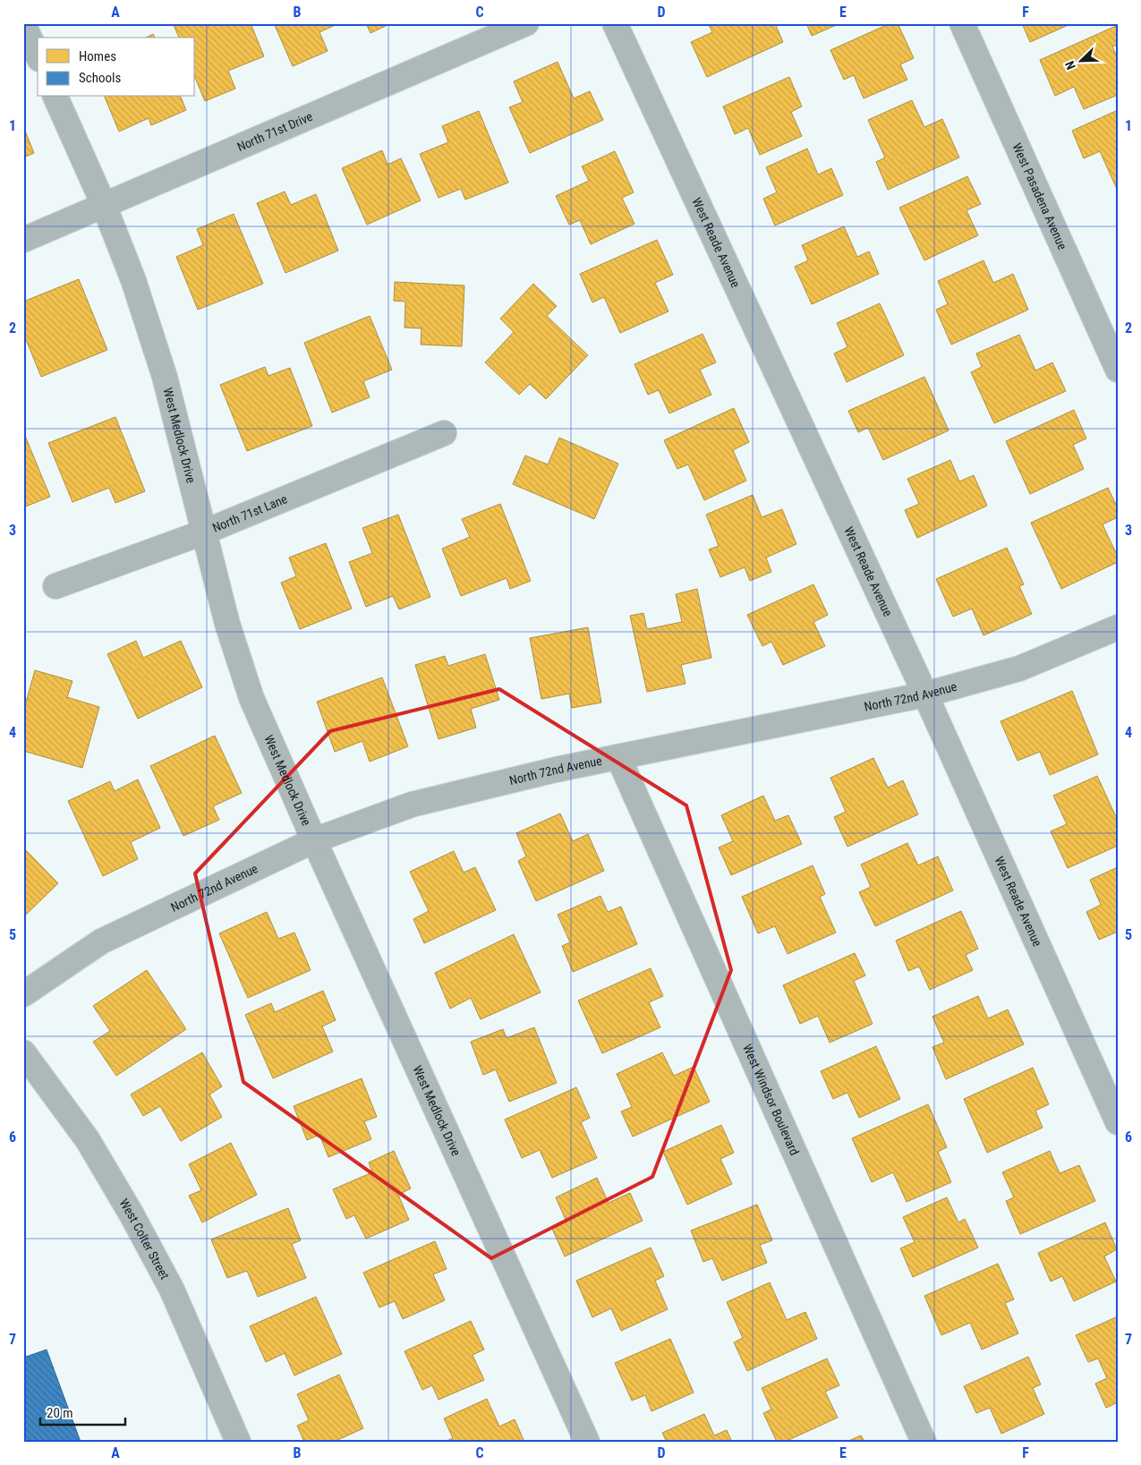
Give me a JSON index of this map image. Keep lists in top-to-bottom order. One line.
{"streets":{"street":["North 71st Drive","West Pasadena Avenue","West Reade Avenue","West Medlock Drive","North 71st Lane","North 72nd Avenue","West Windsor Boulevard","West Colter Street"]},"crossings":[["North 71st Drive","West Medlock Drive"],["West Reade Avenue","North 72nd Avenue"],["West Medlock Drive","North 71st Lane"],["West Medlock Drive","North 72nd Avenue"],["North 72nd Avenue","West Windsor Boulevard"]],"legend":["Homes","Schools"],"scale_bar":"20 m","north":"bottom left","grid":{"columns":["A","B","C","D","E","F"],"rows":["1","2","3","4","5","6","7"]}}
